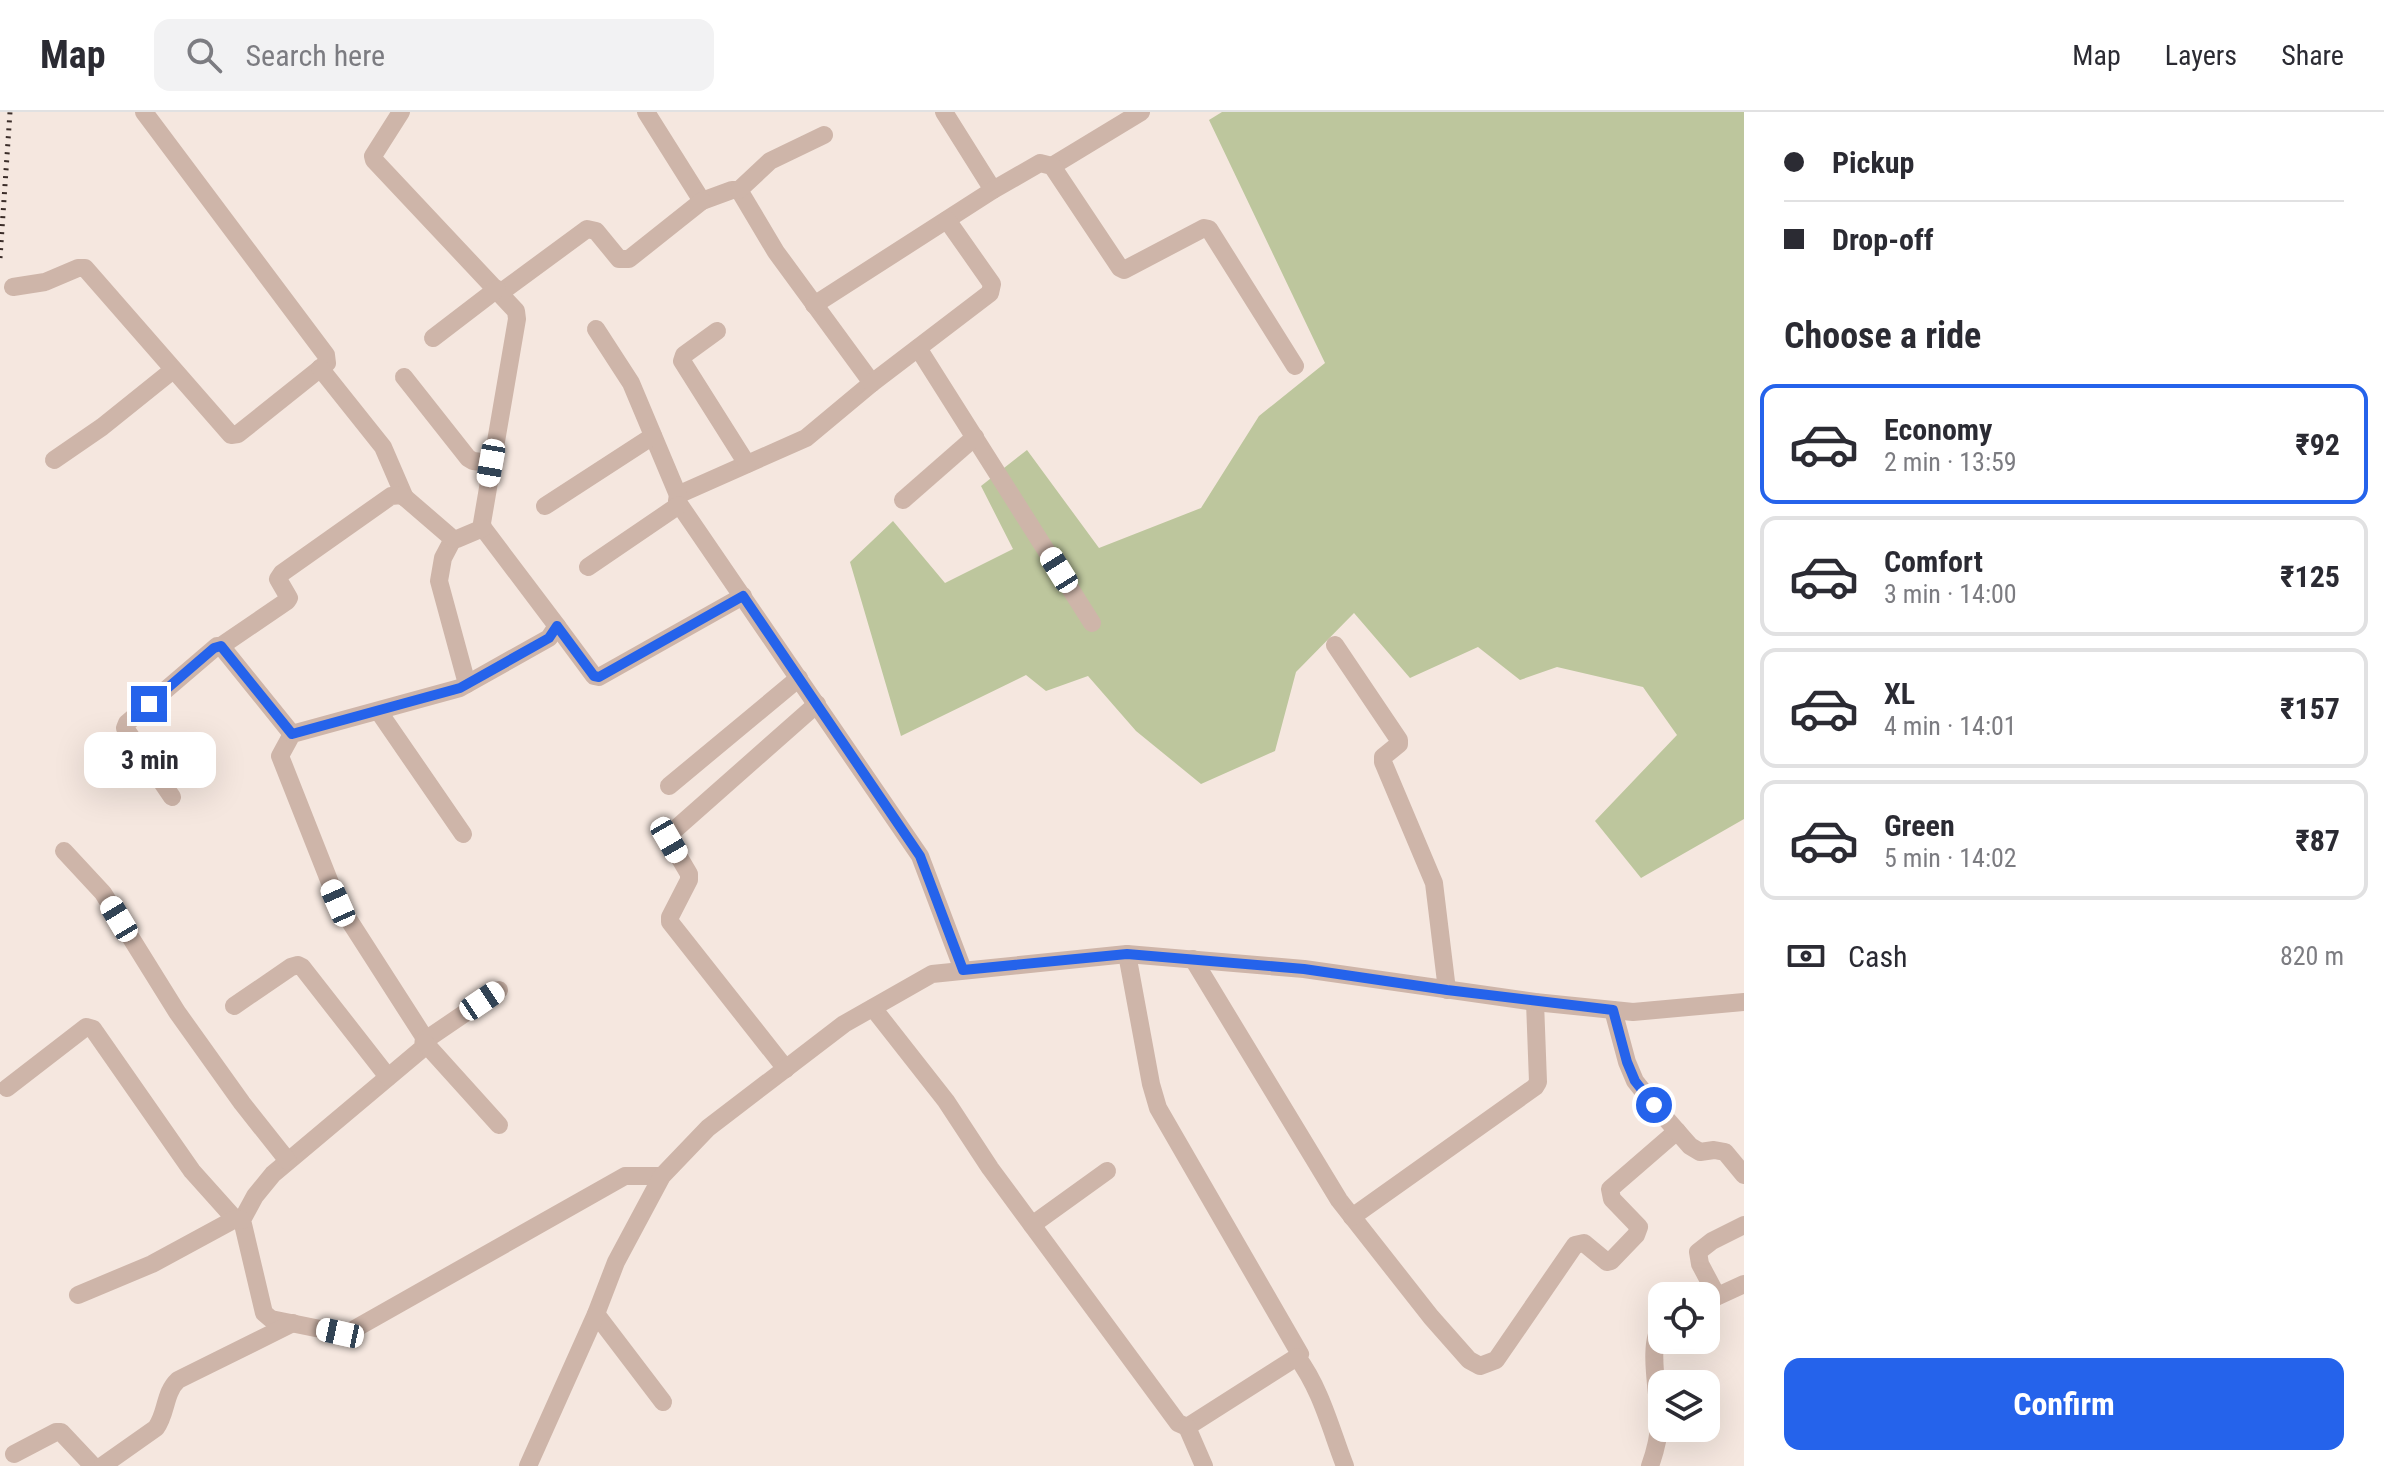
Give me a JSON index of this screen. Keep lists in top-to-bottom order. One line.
{"page":{"header":"Map","search":"Search here","nav":["Map","Layers","Share"],"banner":["Pickup","Drop-off"],"heading":"Choose a ride","list":[{"name":"Economy","note":"2 min · 13:59","value":"₹92"},{"name":"Comfort","note":"3 min · 14:00","value":"₹125"},{"name":"XL","note":"4 min · 14:01","value":"₹157"},{"name":"Green","note":"5 min · 14:02","value":"₹87"}],"bubble":"3 min","pay":["Cash","820 m"],"buttons":"Confirm"}}
